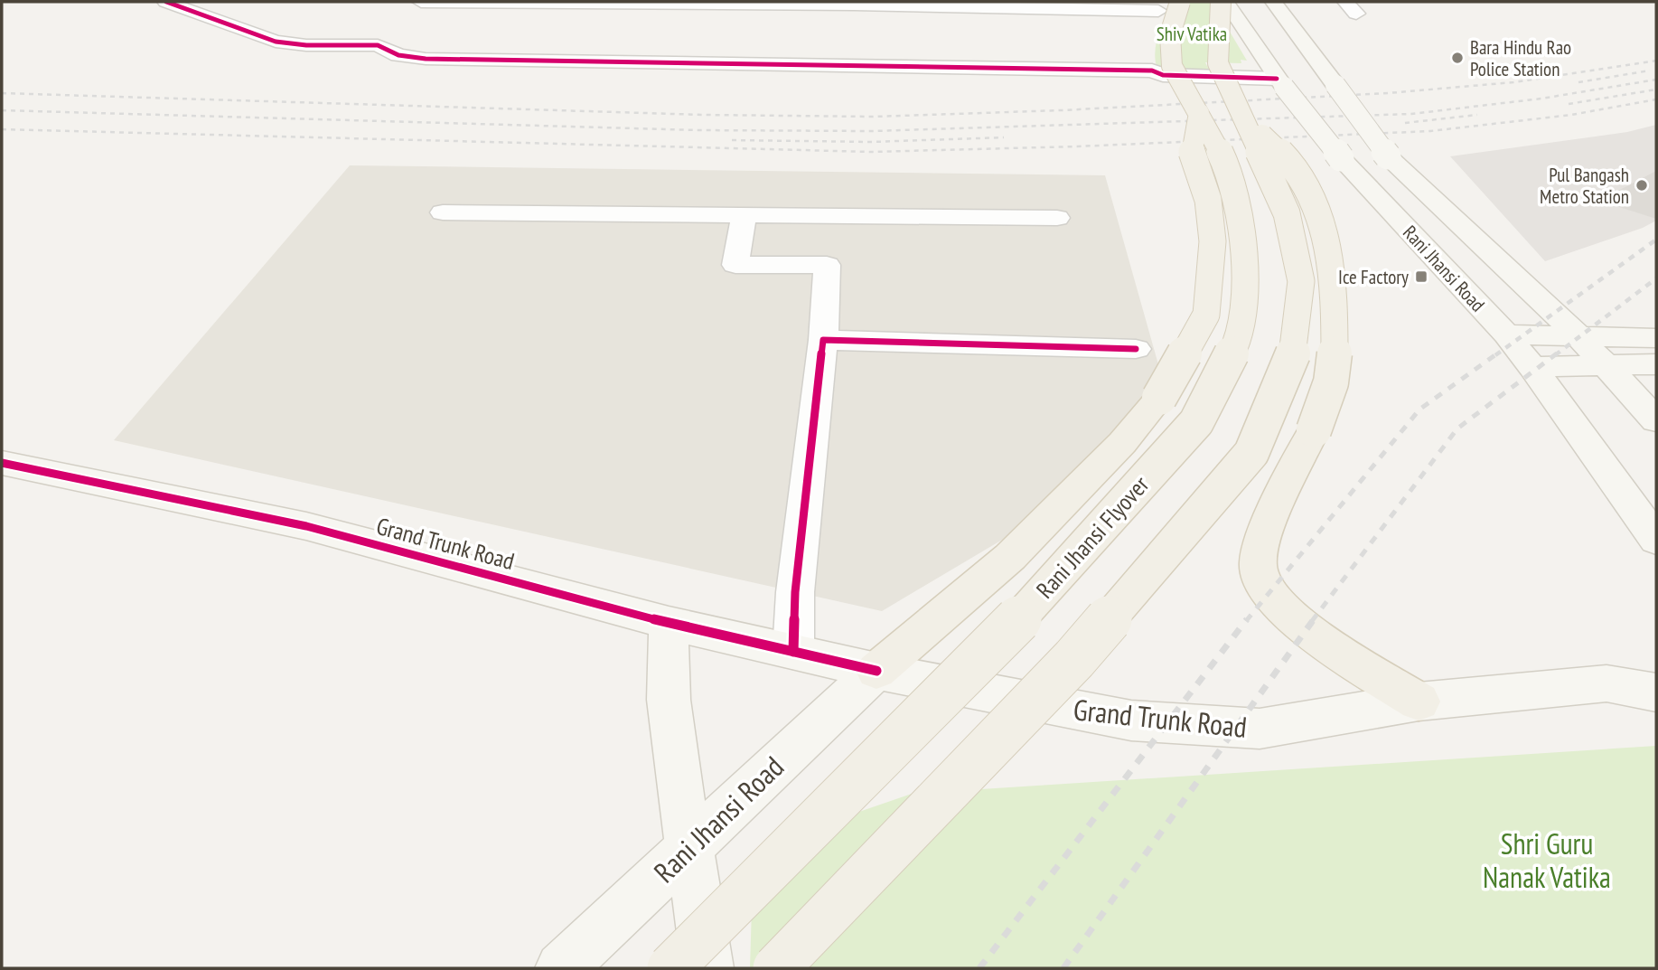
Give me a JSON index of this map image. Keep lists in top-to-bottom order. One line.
{"streets":{"main road":["Rani Jhansi Road","Rani Jhansi Flyover","Grand Trunk Road"]},"crossings":[["Rani Jhansi Road","Grand Trunk Road"]],"parks":["Shiv Vatika","Shri Guru Nanak Vatika"],"places":{"other":["Bara Hindu Rao Police Station","Pul Bangash Metro Station"],"transit":["Ice Factory"]}}
